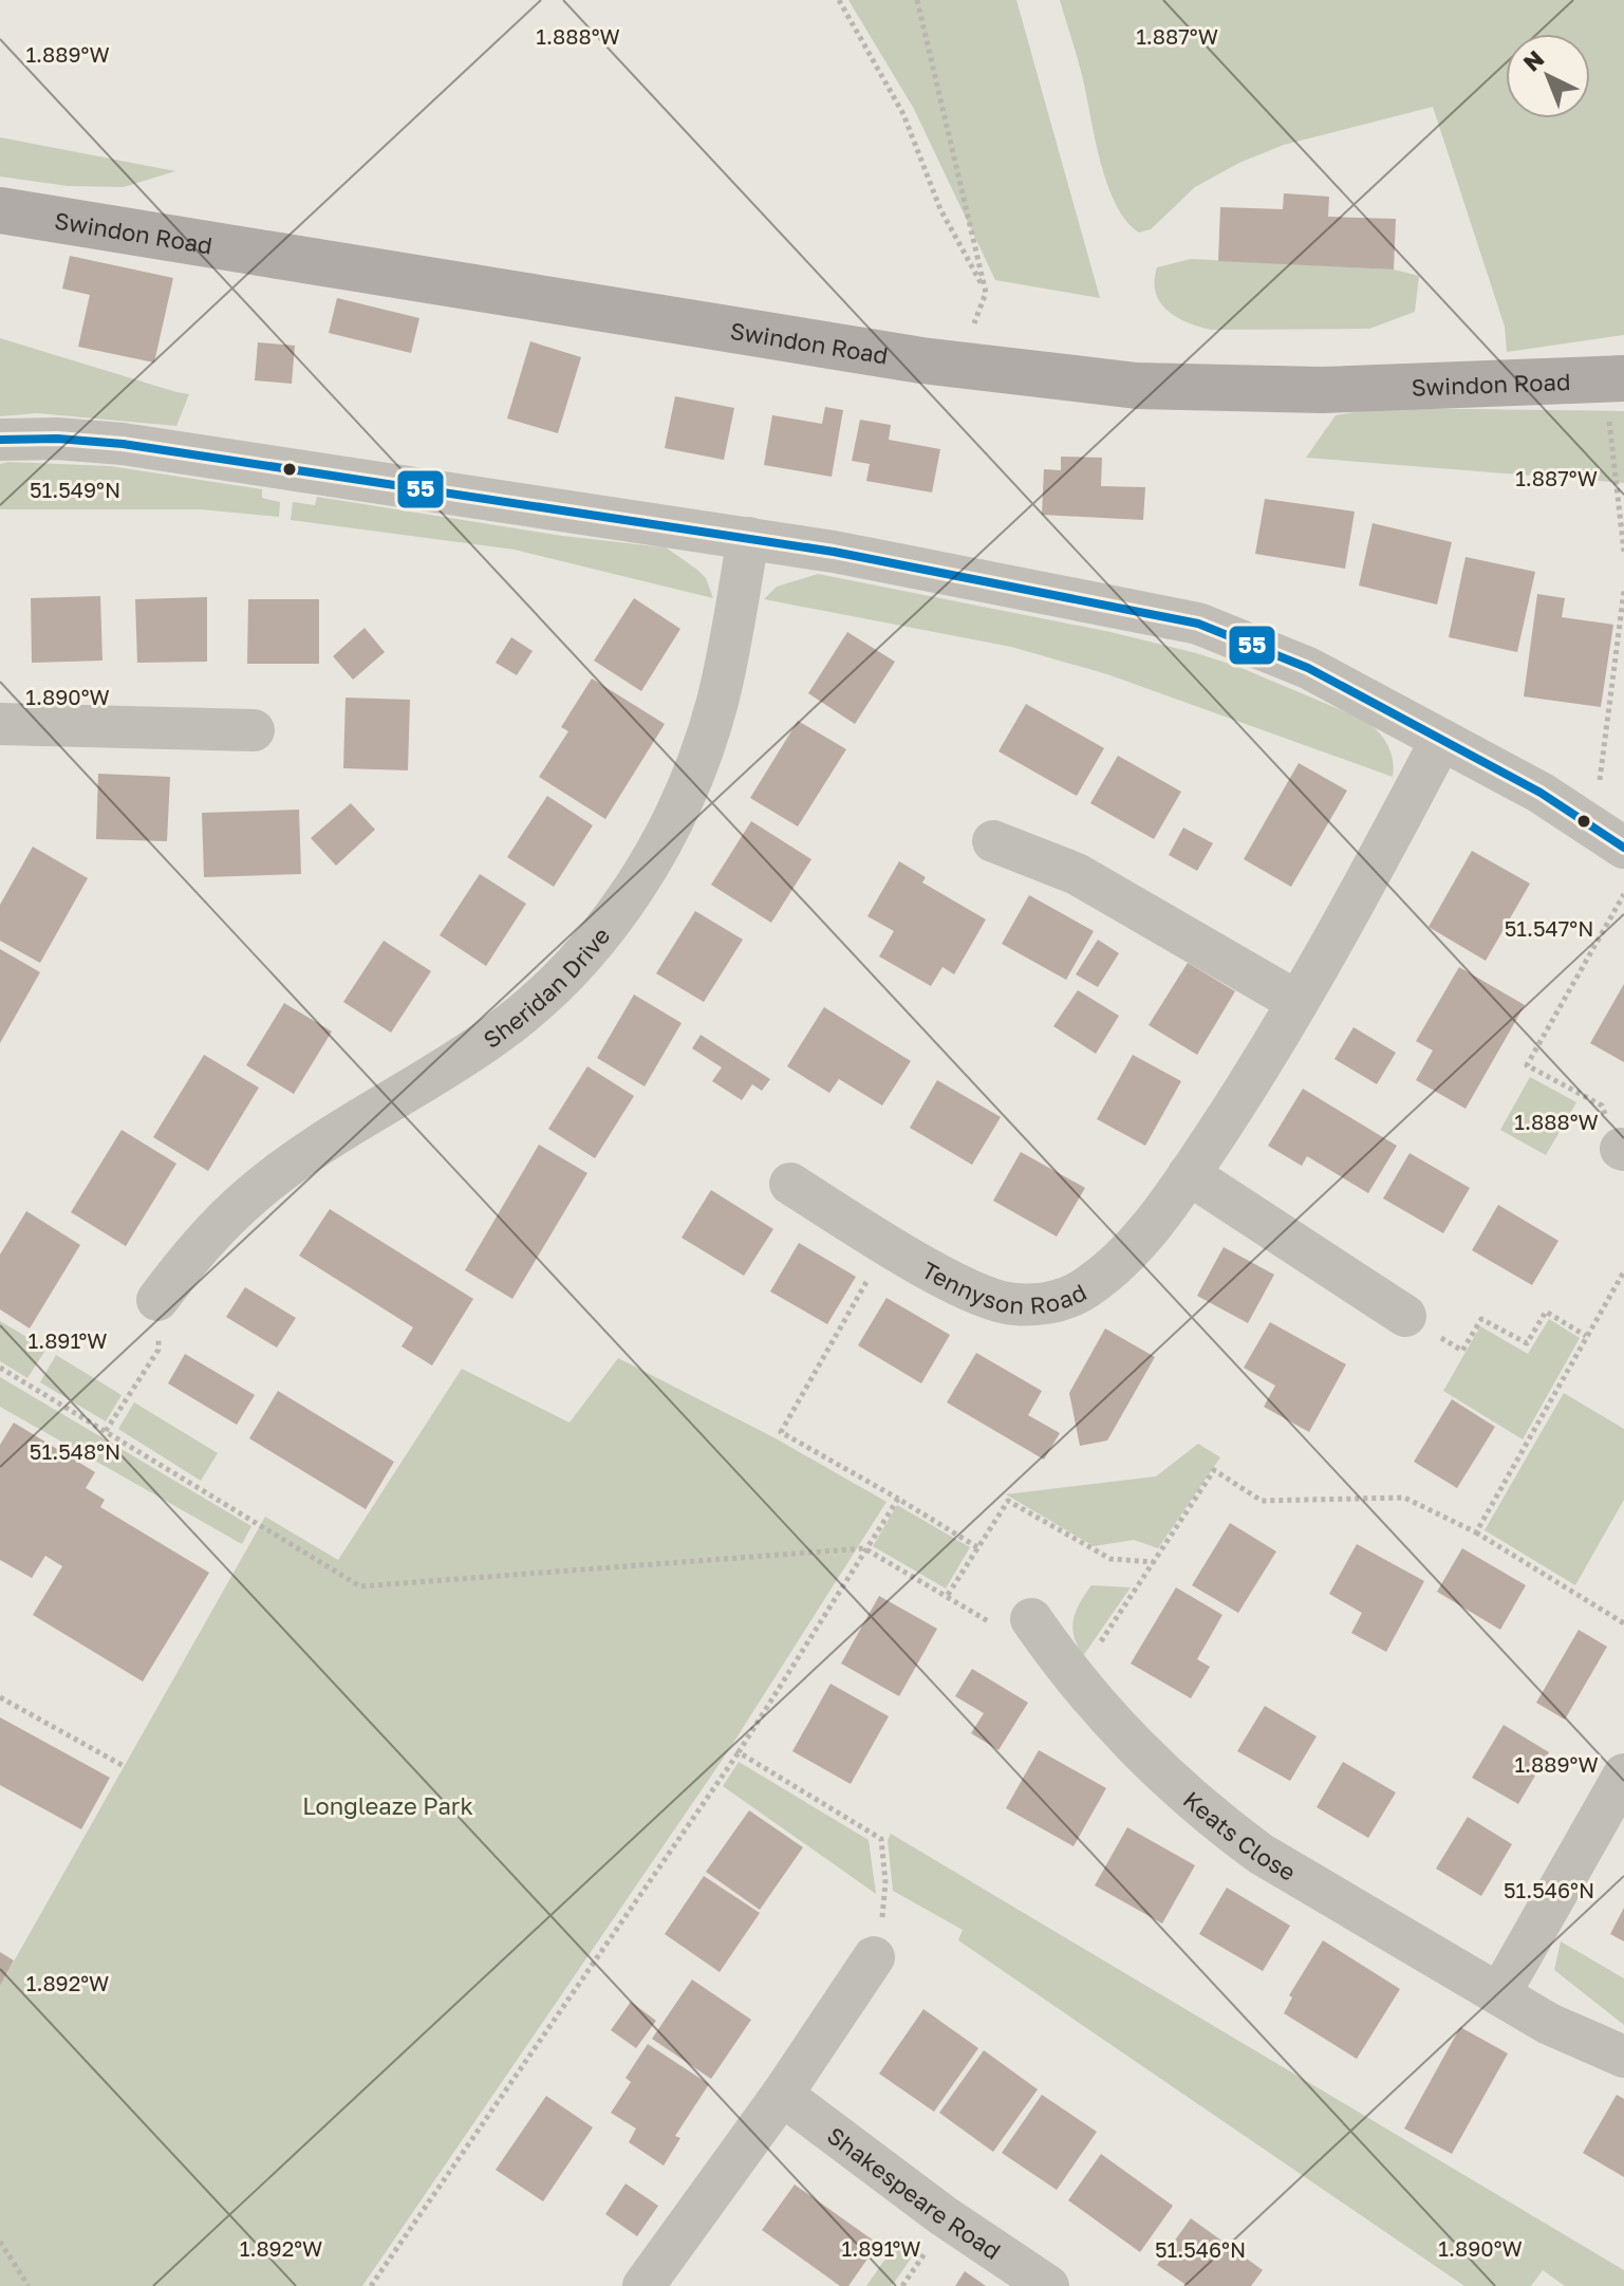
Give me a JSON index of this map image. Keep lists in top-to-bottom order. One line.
{"streets":{"main road":["Swindon Road"],"street":["Sheridan Drive","Tennyson Road","Keats Close","Shakespeare Road"]},"parks":["Longleaze Park"],"lines":["transit line 55"],"north":"top left","coordinates":["1.888°W","1.887°W","1.889°W","51.549°N","1.890°W","51.547°N","1.891°W","51.548°N","51.546°N","1.892°W"]}
